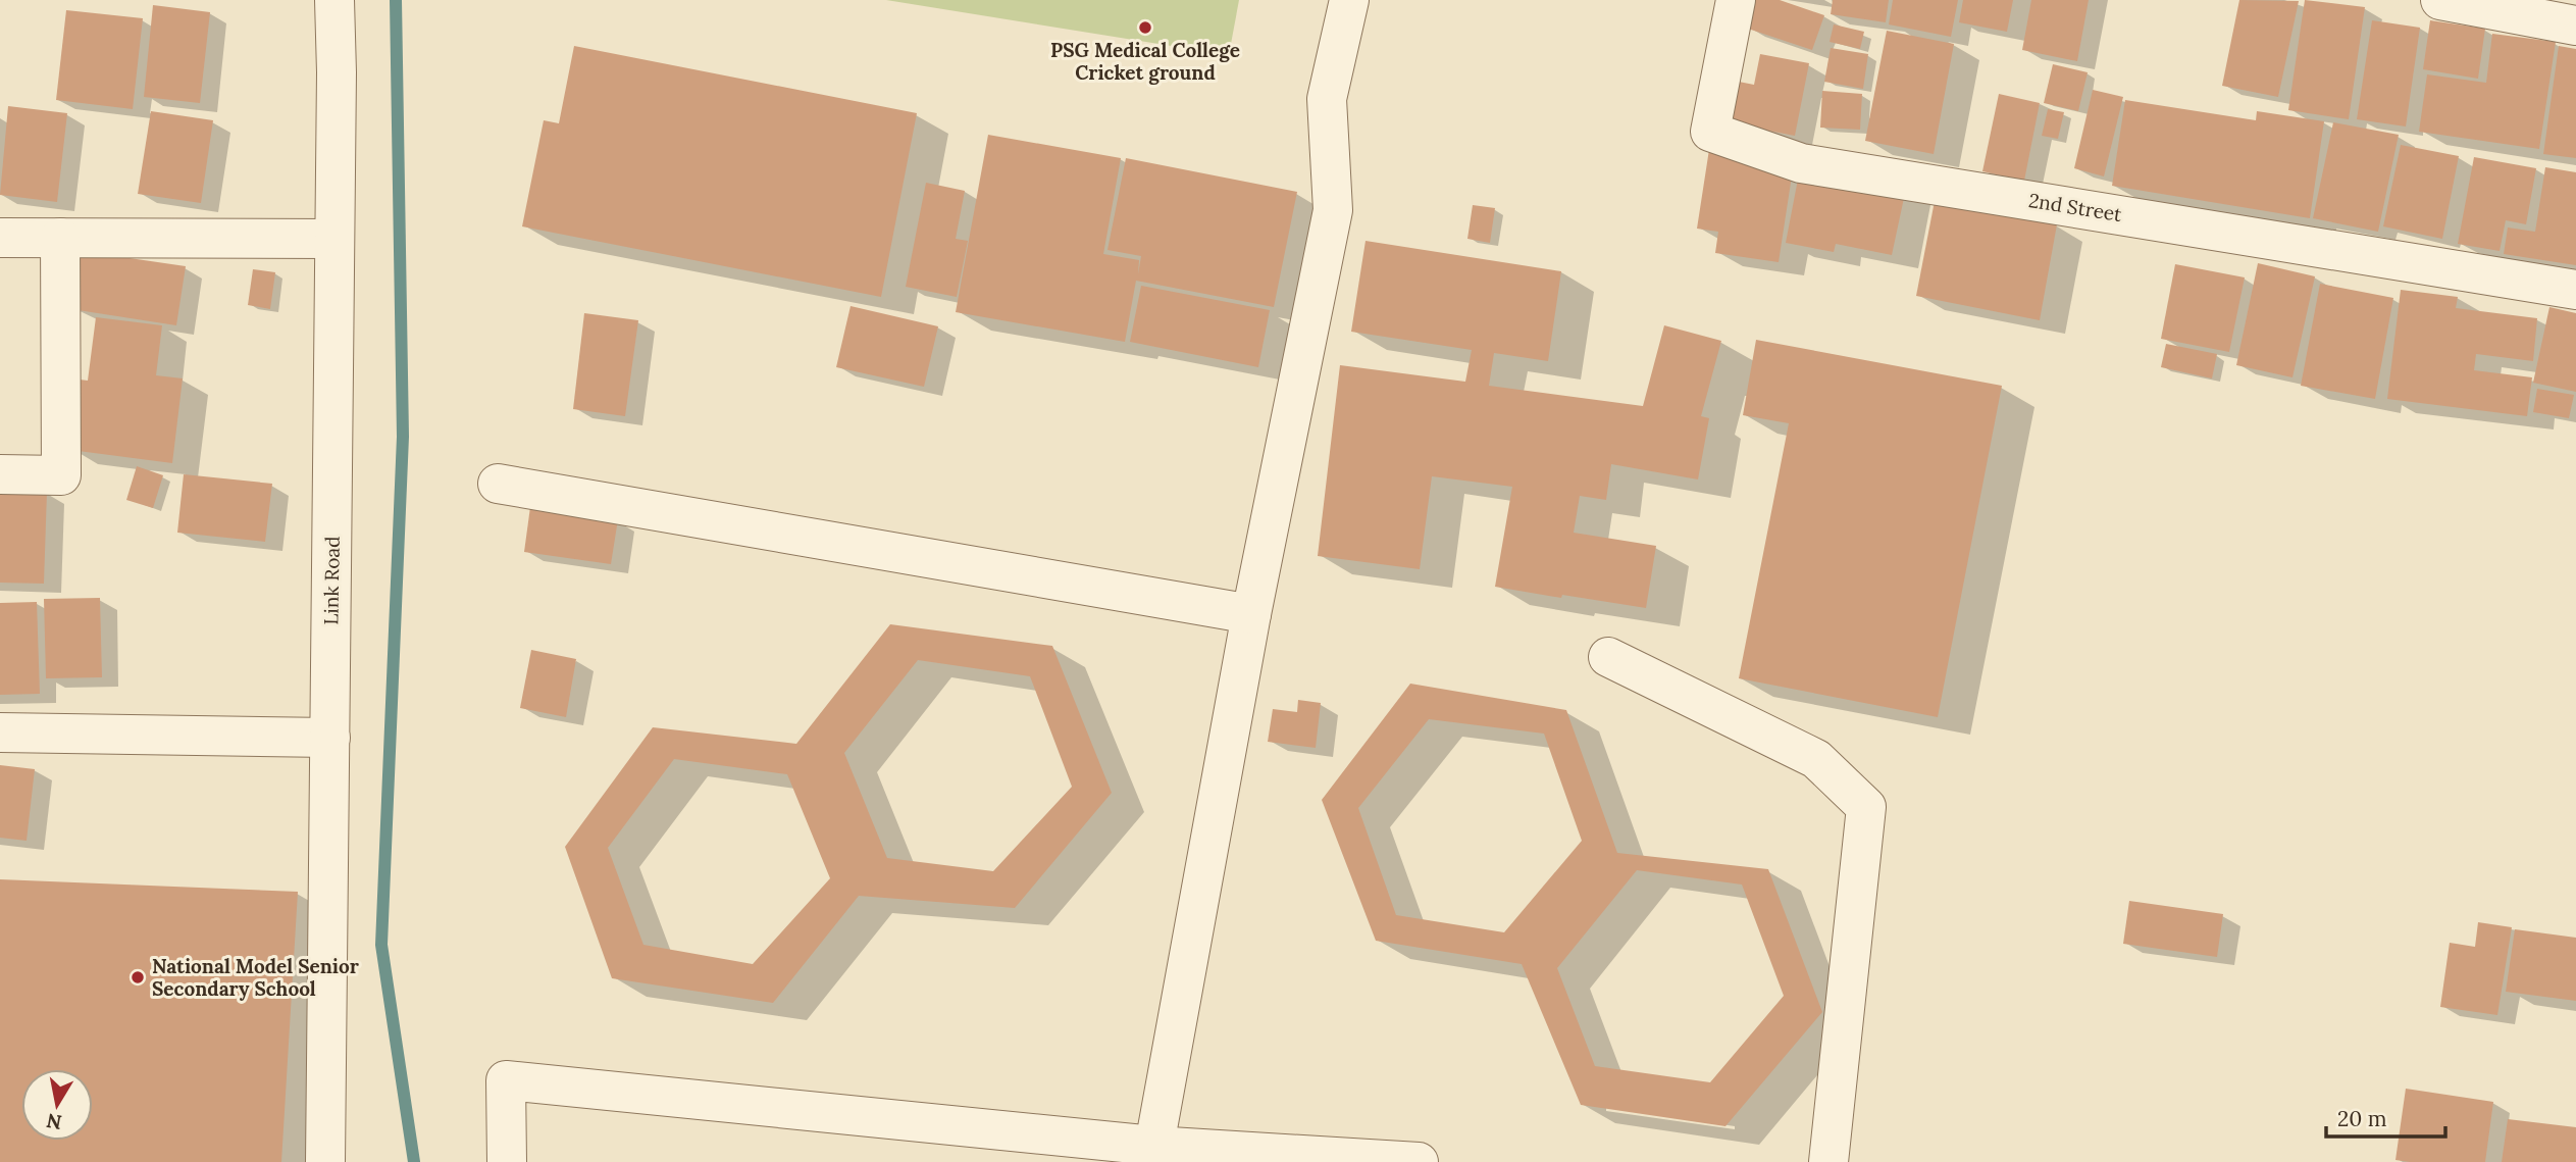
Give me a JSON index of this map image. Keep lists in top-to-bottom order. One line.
{"streets":{"street":["2nd Street","Link Road"]},"places":["PSG Medical College Cricket ground","National Model Senior Secondary School"],"scale_bar":"20 m","north":"bottom"}
